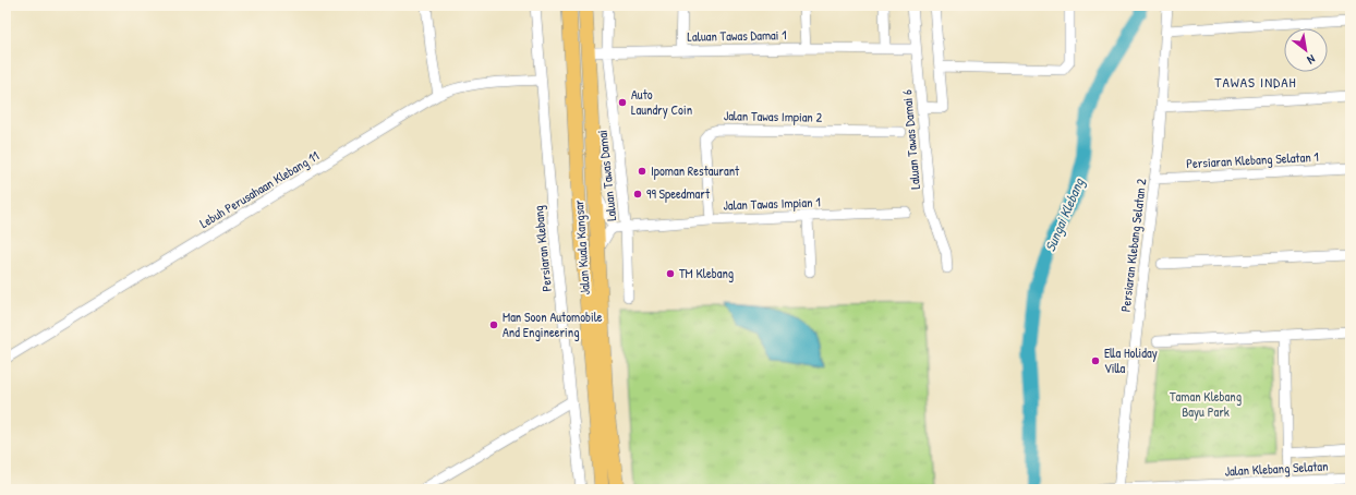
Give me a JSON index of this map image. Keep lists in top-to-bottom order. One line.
{"streets":{"highway":["Jalan Kuala Kangsar"],"street":["Laluan Tawas Damai 1","Jalan Tawas Impian 2","Laluan Tawas Damai 6","Persiaran Klebang Selatan 1","Laluan Tawas Damai","Lebuh Perusahaan Klebang 11","Jalan Tawas Impian 1","Persiaran Klebang Selatan 2","Persiaran Klebang","Jalan Klebang Selatan"]},"crossings":[["Laluan Tawas Damai 1","Laluan Tawas Damai 6"],["Laluan Tawas Damai 1","Laluan Tawas Damai"],["Laluan Tawas Damai 1","Jalan Kuala Kangsar"],["Jalan Tawas Impian 2","Jalan Tawas Impian 1"],["Persiaran Klebang Selatan 1","Persiaran Klebang Selatan 2"],["Laluan Tawas Damai","Jalan Tawas Impian 1"],["Lebuh Perusahaan Klebang 11","Persiaran Klebang"],["Persiaran Klebang Selatan 2","Jalan Klebang Selatan"]],"districts":["TAWAS INDAH"],"water":["Sungai Klebang"],"parks":["Taman Klebang Bayu Park"],"places":["Auto Laundry Coin","Ipoman Restaurant","99 Speedmart","TM Klebang","Man Soon Automobile And Engineering","Ella Holiday Villa"],"north":"bottom right"}
